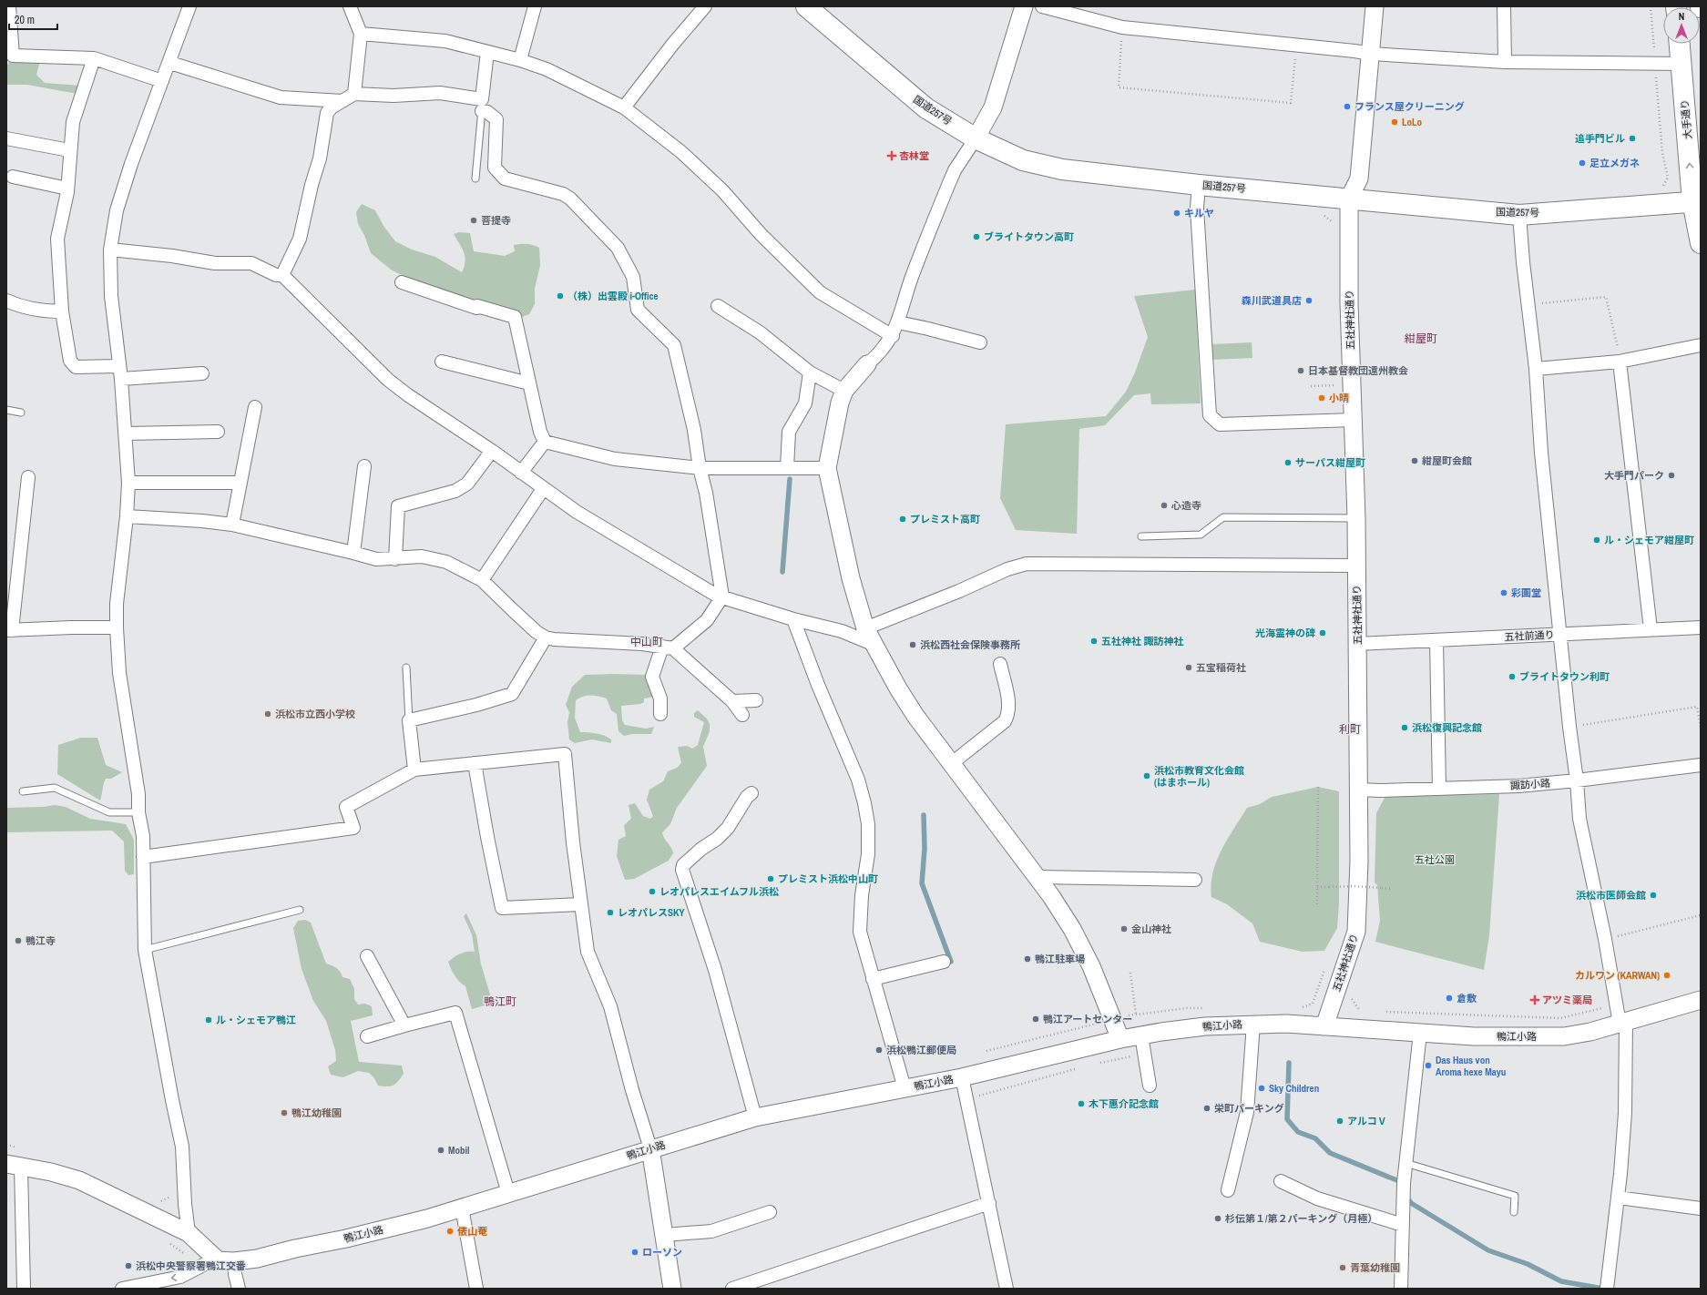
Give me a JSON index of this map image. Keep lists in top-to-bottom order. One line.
{"streets":{"highway":["国道257号","大手通り"],"street":["五社神社通り","五社前通り","諏訪小路","鴨江小路"]},"crossings":[["国道257号","大手通り"],["国道257号","五社神社通り"],["五社神社通り","五社前通り"],["五社神社通り","諏訪小路"],["五社神社通り","鴨江小路"]],"one_way":["大手通り"],"districts":["紺屋町","中山町","利町","鴨江町"],"parks":["五社公園"],"places":{"other":["フランス屋クリーニング","LoLo","追手門ビル","足立メガネ","キルヤ","菩提寺","ブライトタウン高町","（株）出雲殿 i-Office","森川武道具店","日本基督教団遠州教会","小晴","紺屋町会館","サーパス紺屋町","大手門パーク","心造寺","プレミスト高町","ル・シェモア紺屋町","彩画堂","光海霊神の碑","五社神社 諏訪神社","浜松西社会保険事務所","五宝稲荷社","ブライトタウン利町","浜松市立西小学校","浜松復興記念館","浜松市教育文化会館 (はまホール)","プレミスト浜松中山町","レオパレスエイムフル浜松","浜松市医師会館","レオパレスSKY","金山神社","鴨江寺","鴨江駐車場","カルワン (KARWAN)","倉敷","鴨江アートセンター","ル・シェモア鴨江","浜松鴨江郵便局","Das Haus von Aroma hexe Mayu","Sky Children","木下惠介記念館","栄町パーキング","鴨江幼稚園","アルコⅤ","Mobil","杉伝第１/第２パーキング（月極）","俵山菴","ローソン","浜松中央警察署鴨江交番","青葉幼稚園"],"health":["杏林堂","アツミ薬局"]},"scale_bar":"20 m","north":"top"}
